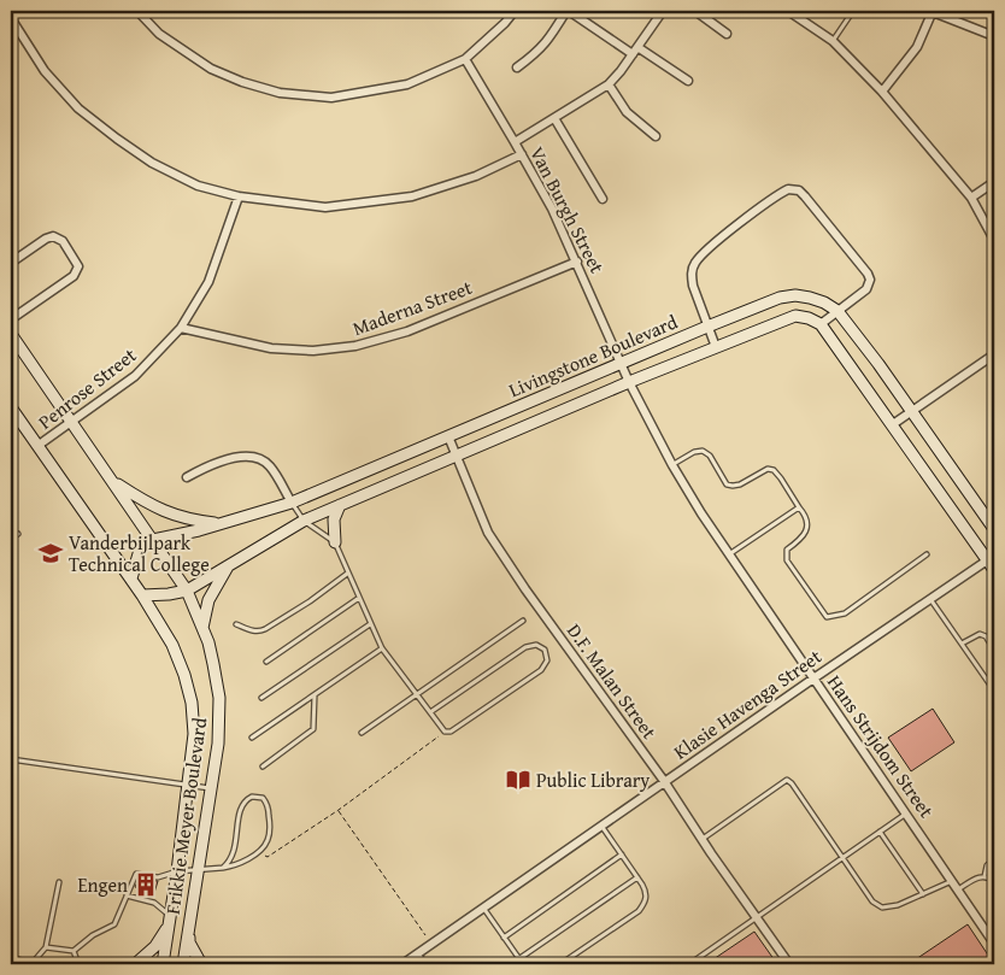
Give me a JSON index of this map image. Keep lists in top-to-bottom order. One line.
{"streets":{"street":["Van Burgh Street","Maderna Street","Livingstone Boulevard","Penrose Street","D.F. Malan Street","Klasie Havenga Street","Hans Strijdom Street","Frikkie Meyer Boulevard"]},"crossings":[["Van Burgh Street","Maderna Street"],["Van Burgh Street","Livingstone Boulevard"],["Van Burgh Street","Hans Strijdom Street"],["Maderna Street","Penrose Street"],["Livingstone Boulevard","D.F. Malan Street"],["Livingstone Boulevard","Hans Strijdom Street"],["Livingstone Boulevard","Frikkie Meyer Boulevard"],["Penrose Street","Frikkie Meyer Boulevard"],["D.F. Malan Street","Klasie Havenga Street"],["Klasie Havenga Street","Hans Strijdom Street"]],"places":{"school or university":["Vanderbijlpark Technical College"],"library":["Public Library"],"building":["Engen"]}}
